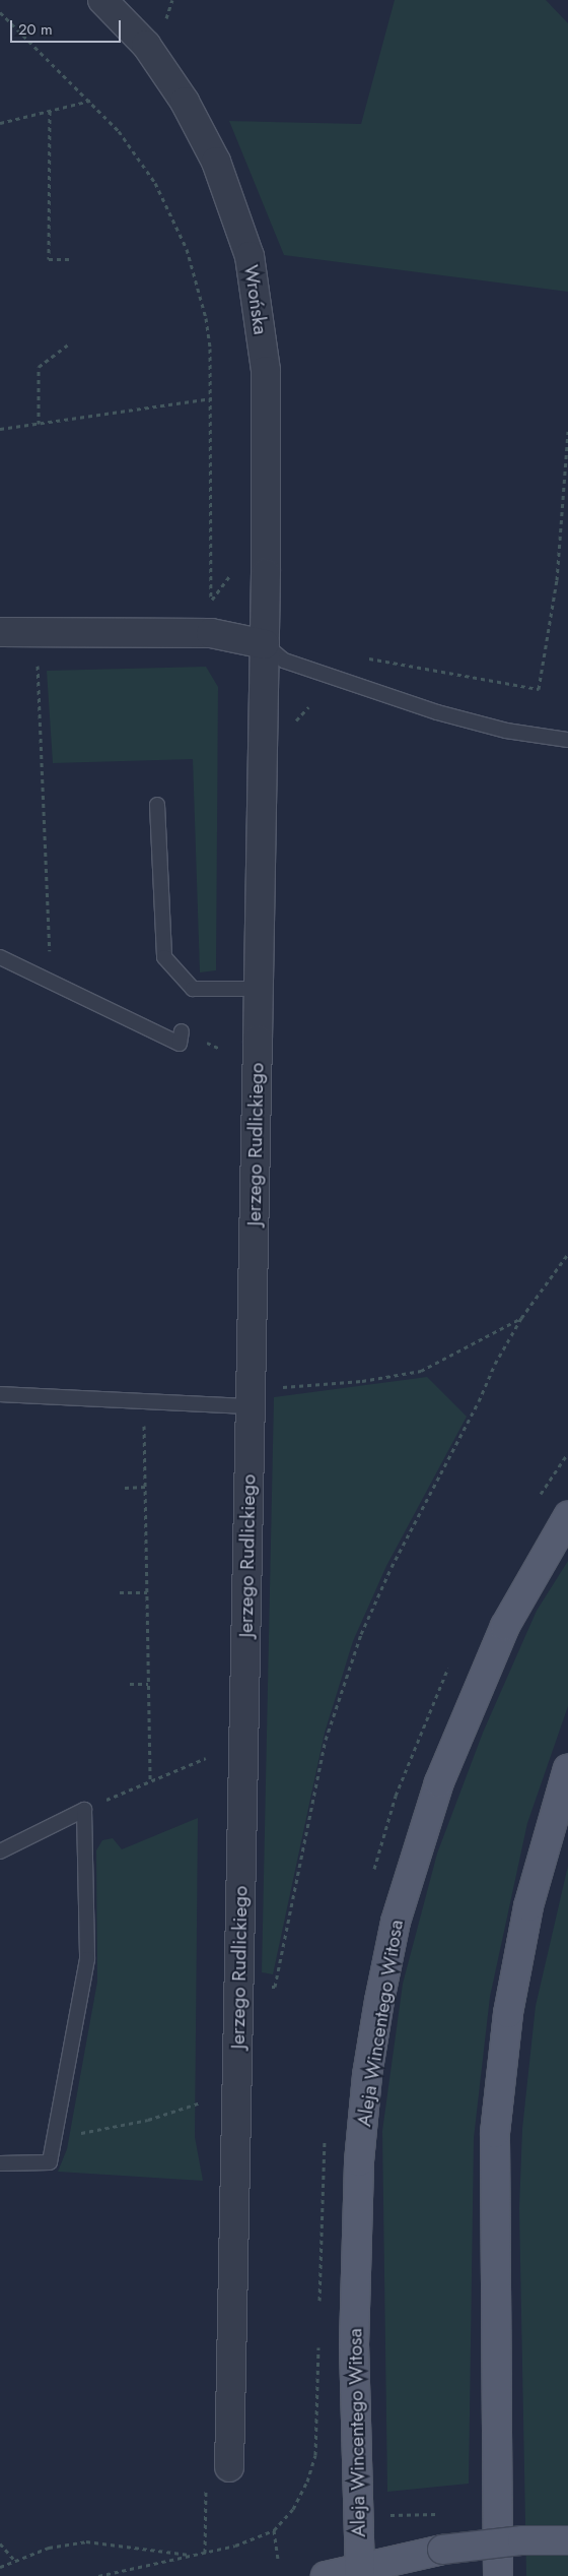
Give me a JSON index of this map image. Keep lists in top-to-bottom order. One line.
{"streets":{"main road":["Aleja Wincentego Witosa"],"street":["Wrońska","Jerzego Rudlickiego"]},"crossings":[["Wrońska","Jerzego Rudlickiego"]],"scale_bar":"20 m"}
